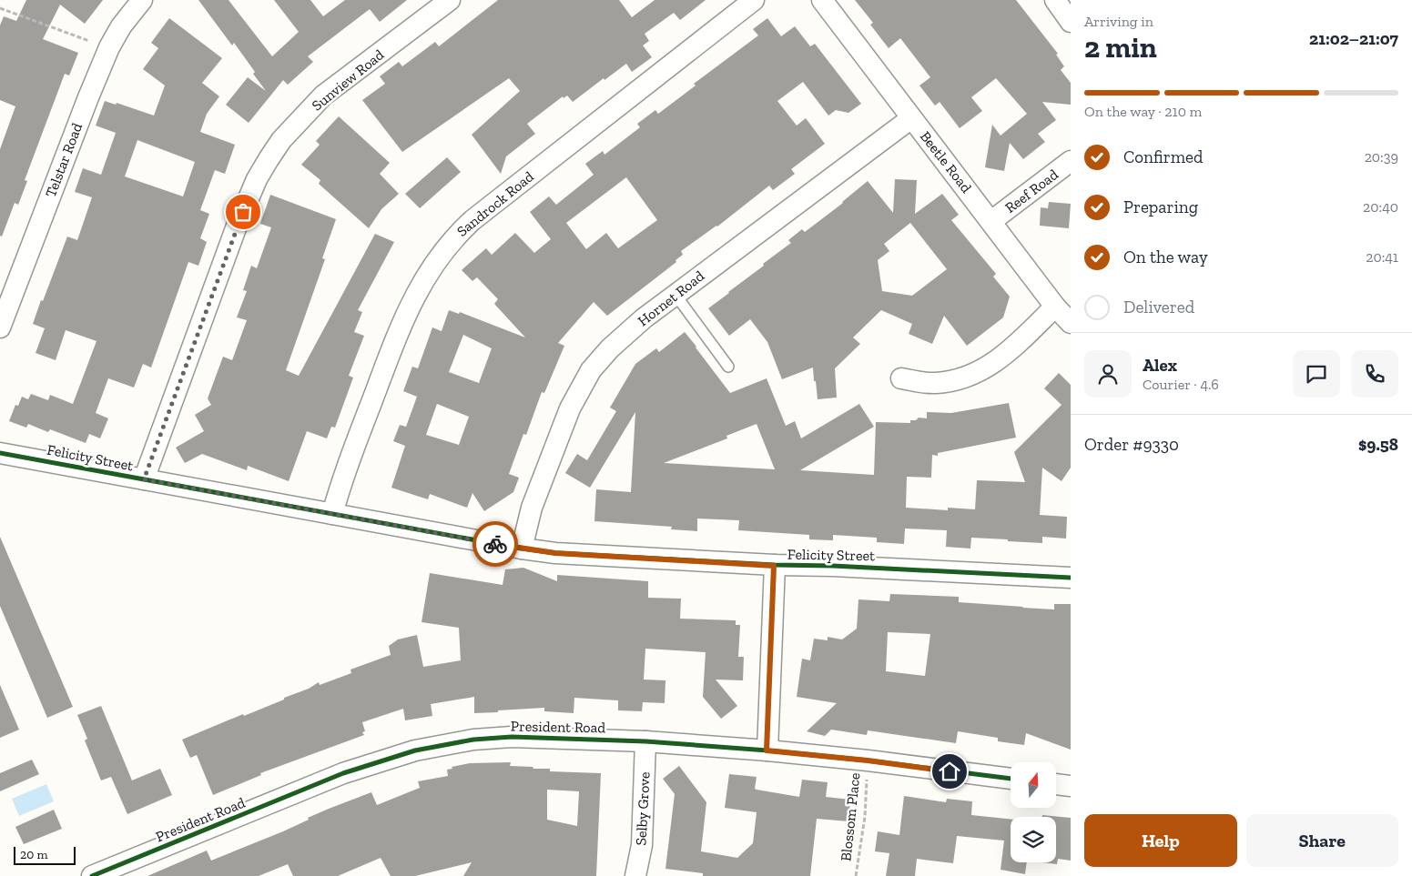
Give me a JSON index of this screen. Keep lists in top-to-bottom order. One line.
{"streets":{"street":["Sunview Road","Telstar Road","Beetle Road","Reef Road","Sandrock Road","Hornet Road","Felicity Street","President Road","Selby Grove"],"path":["Blossom Place"]},"crossings":[["Sunview Road","Felicity Street"],["Beetle Road","Reef Road"],["Beetle Road","Hornet Road"],["Sandrock Road","Felicity Street"],["Hornet Road","Felicity Street"],["President Road","Selby Grove"],["President Road","Blossom Place"]],"scale_bar":"20 m","north":"top","page":{"heading":["2 min","Arriving in","21:02–21:07"],"panel":["Alex","Courier · 4.6","Order #9330","$9.58"],"bar":"On the way · 210 m","list":[["Confirmed","20:39"],["Preparing","20:40"],["On the way","20:41"],"Delivered"],"buttons":["Help","Share"],"scale":"20 m"}}
